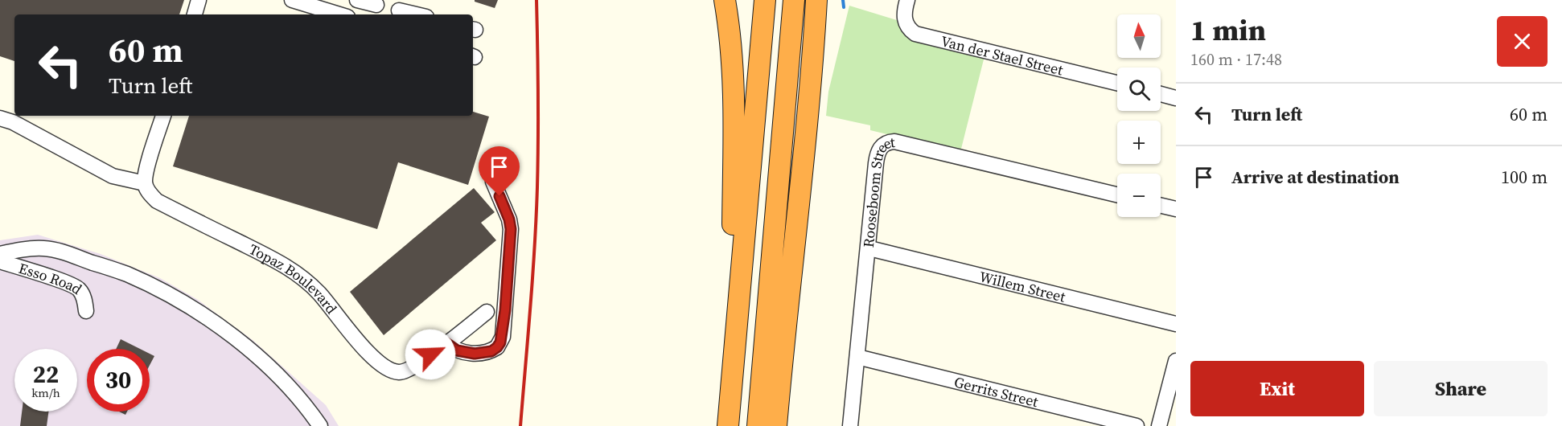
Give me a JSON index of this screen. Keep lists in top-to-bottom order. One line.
{"streets":{"street":["Van der Stael Street","Rooseboom Street","Topaz Boulevard","Esso Road","Willem Street","Gerrits Street"]},"crossings":[["Rooseboom Street","Willem Street"],["Rooseboom Street","Gerrits Street"]],"north":"top","page":{"heading":["1 min","160 m · 17:48"],"map_buttons":["+","−"],"turn":["60 m","Turn left"],"list":[{"name":"Turn left","value":"60 m"},{"name":"Arrive at destination","value":"100 m"}],"speed":"22 km/h","limit":"30","buttons":["Exit","Share"]}}
